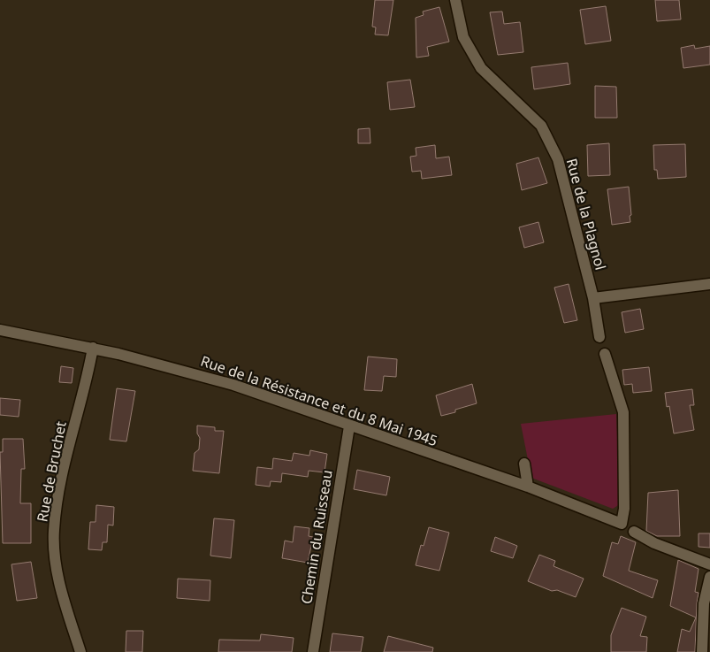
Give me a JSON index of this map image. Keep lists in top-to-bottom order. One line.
{"streets":{"street":["Rue de la Plagnol","Rue de la Résistance et du 8 Mai 1945","Rue de Bruchet","Chemin du Ruisseau"]},"crossings":[["Rue de la Résistance et du 8 Mai 1945","Rue de Bruchet"],["Rue de la Résistance et du 8 Mai 1945","Chemin du Ruisseau"]]}
